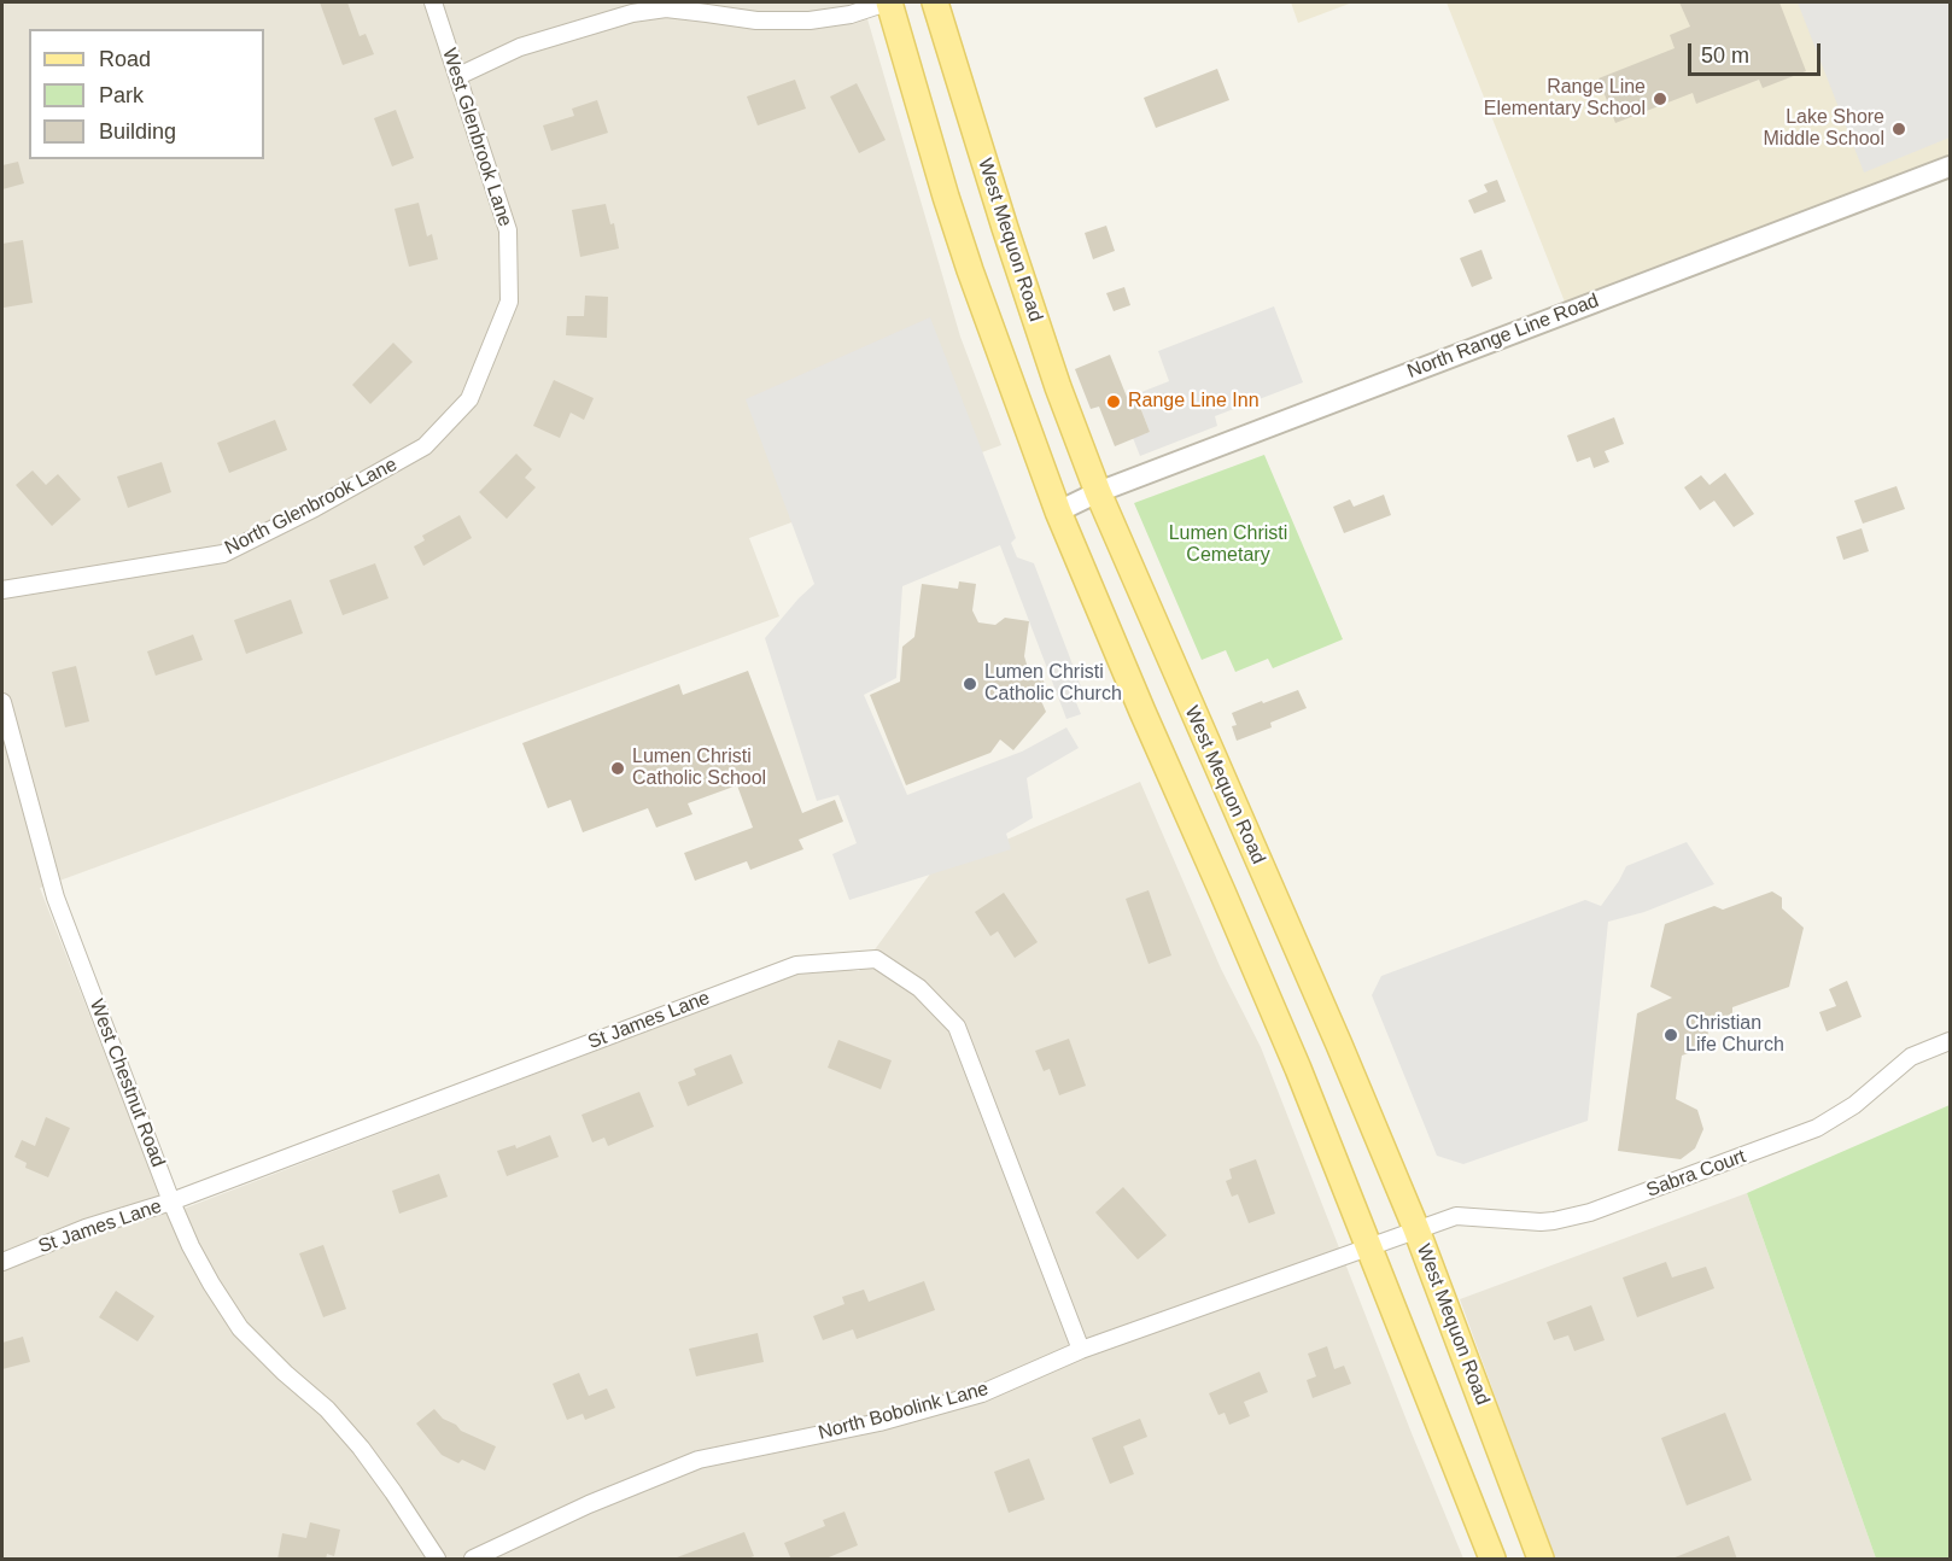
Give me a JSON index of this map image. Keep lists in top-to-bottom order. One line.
{"streets":{"main road":["West Mequon Road"],"street":["West Glenbrook Lane","North Range Line Road","North Glenbrook Lane","St James Lane","West Chestnut Road","Sabra Court","North Bobolink Lane"]},"crossings":[["West Glenbrook Lane","North Glenbrook Lane"],["West Mequon Road","North Range Line Road"],["West Mequon Road","Sabra Court"],["West Mequon Road","North Bobolink Lane"],["St James Lane","West Chestnut Road"],["St James Lane","North Bobolink Lane"],["Sabra Court","North Bobolink Lane"]],"parks":["Lumen Christi Cemetary"],"places":["Range Line Elementary School","Lake Shore Middle School","Range Line Inn","Lumen Christi Catholic Church","Lumen Christi Catholic School","Christian Life Church"],"legend":["Road","Park","Building"],"scale_bar":"50 m"}
